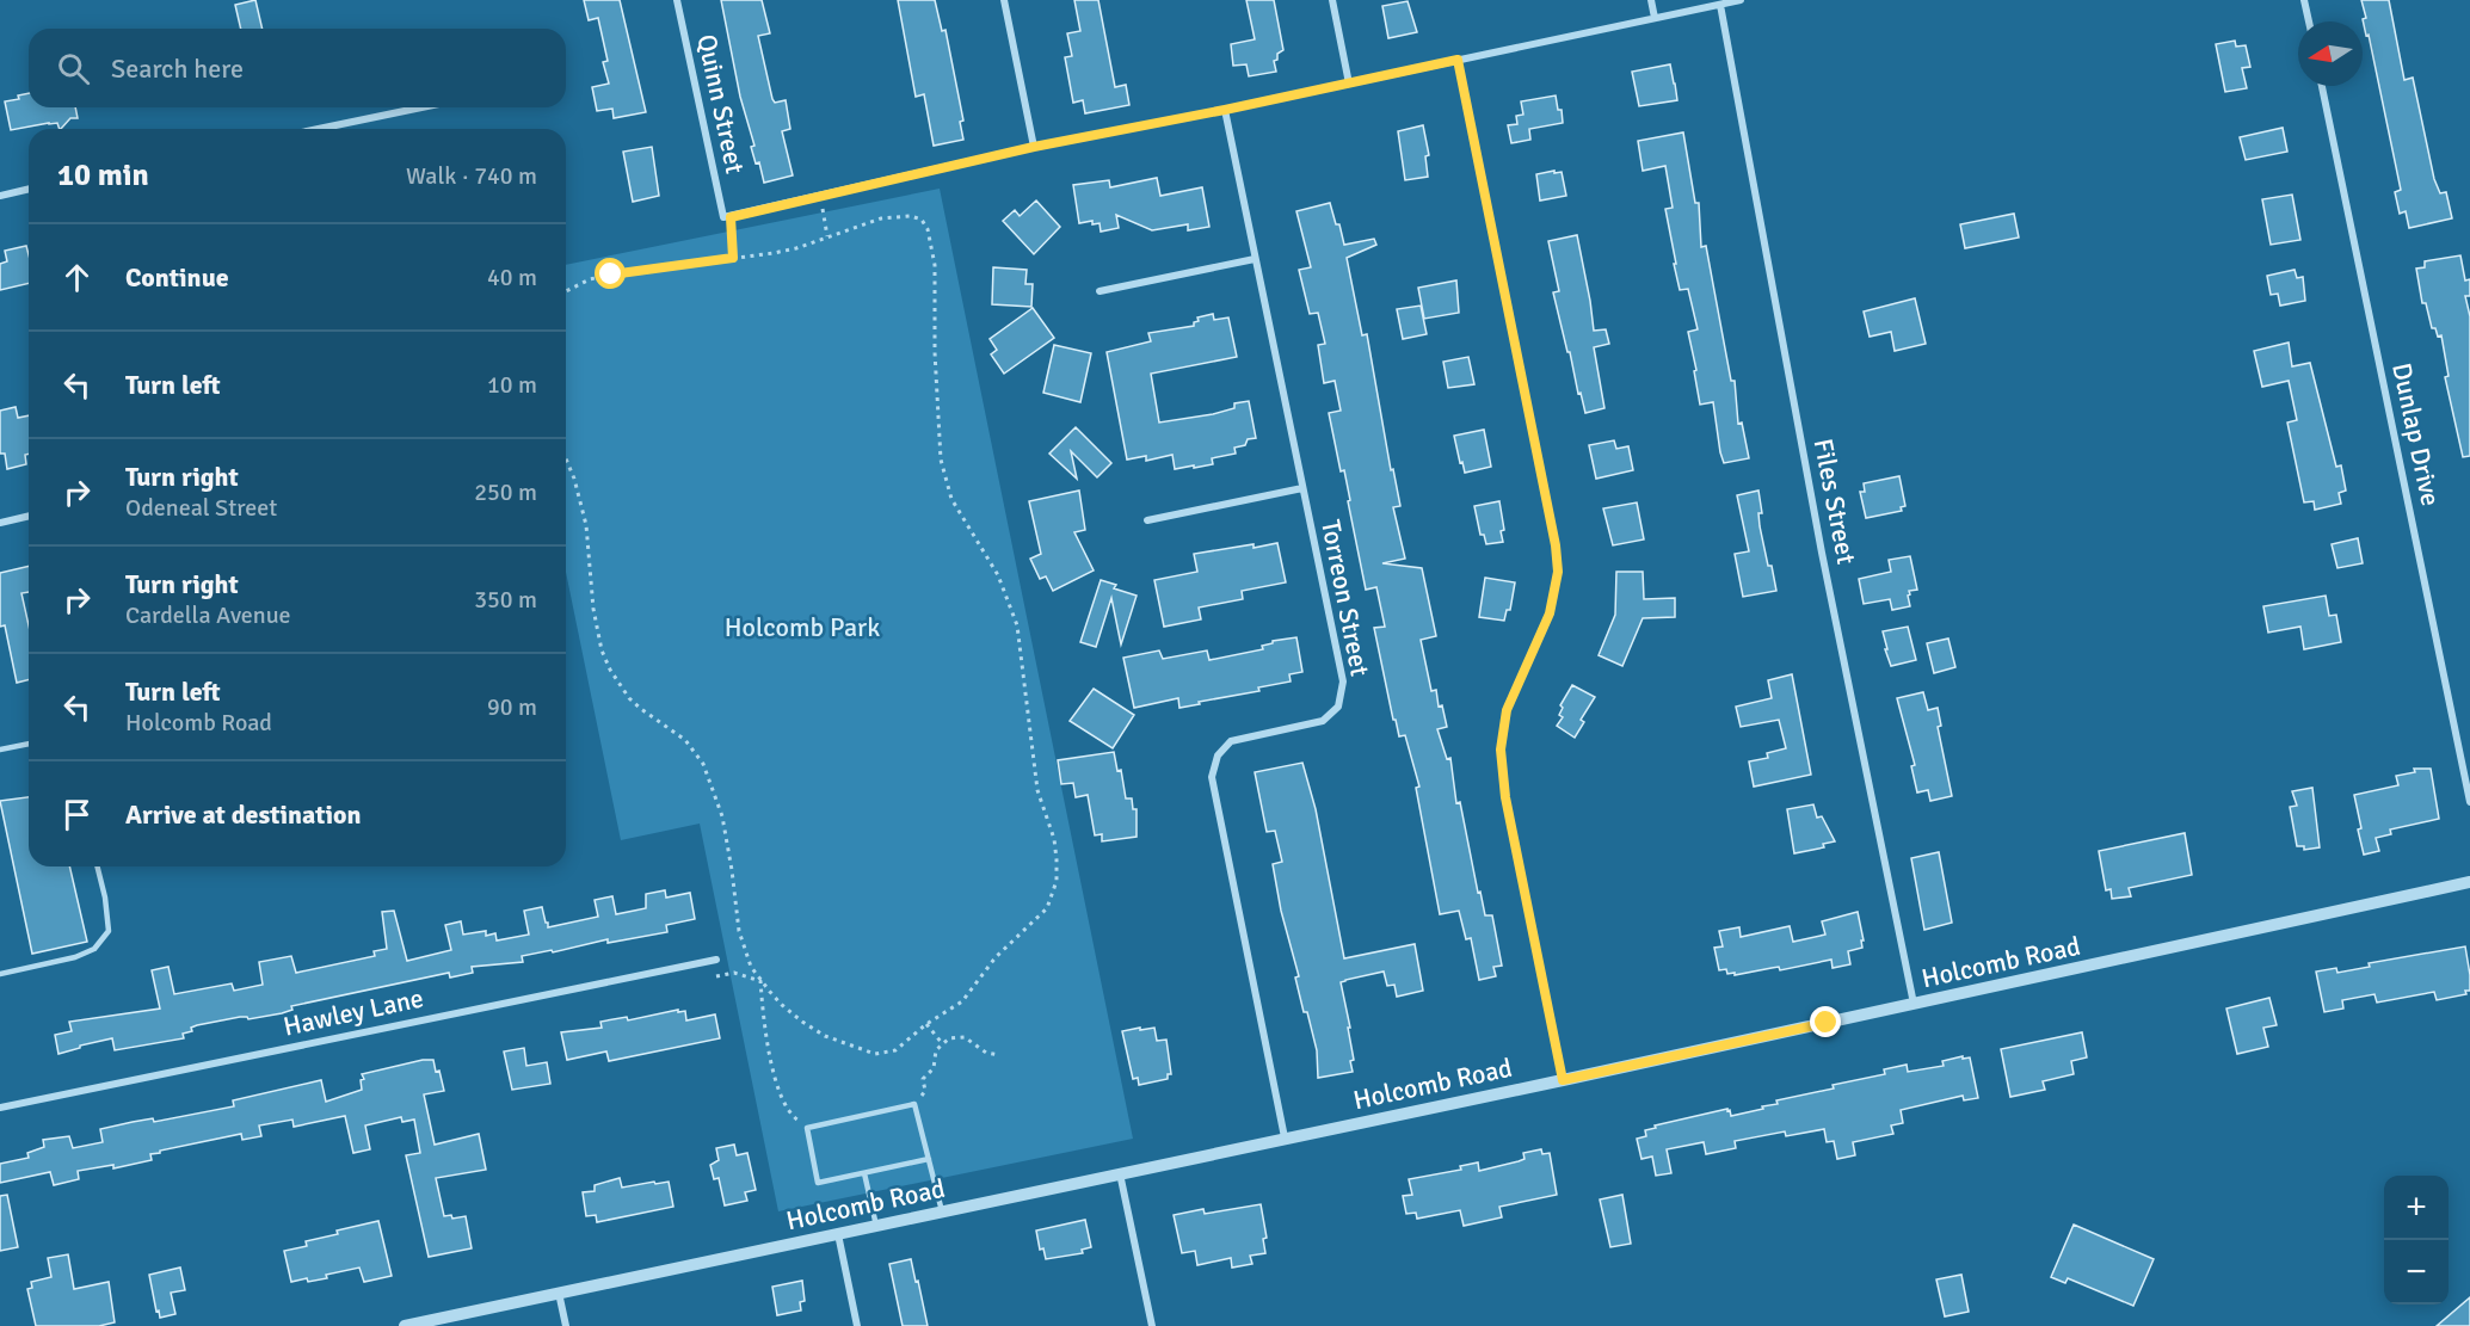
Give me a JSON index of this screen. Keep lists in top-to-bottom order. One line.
{"streets":{"street":["Quinn Street","Dunlap Drive","Files Street","Torreon Street","Holcomb Road","Hawley Lane"]},"crossings":[["Files Street","Holcomb Road"],["Torreon Street","Holcomb Road"]],"parks":["Holcomb Park"],"north":"left","page":{"search":"Search here","heading":["10 min","Walk · 740 m"],"list":[["Continue","40 m"],["Turn left","10 m"],["Turn right","Odeneal Street","250 m"],["Turn right","Cardella Avenue","350 m"],["Turn left","Holcomb Road","90 m"],"Arrive at destination"],"map_buttons":["+","−"]}}
